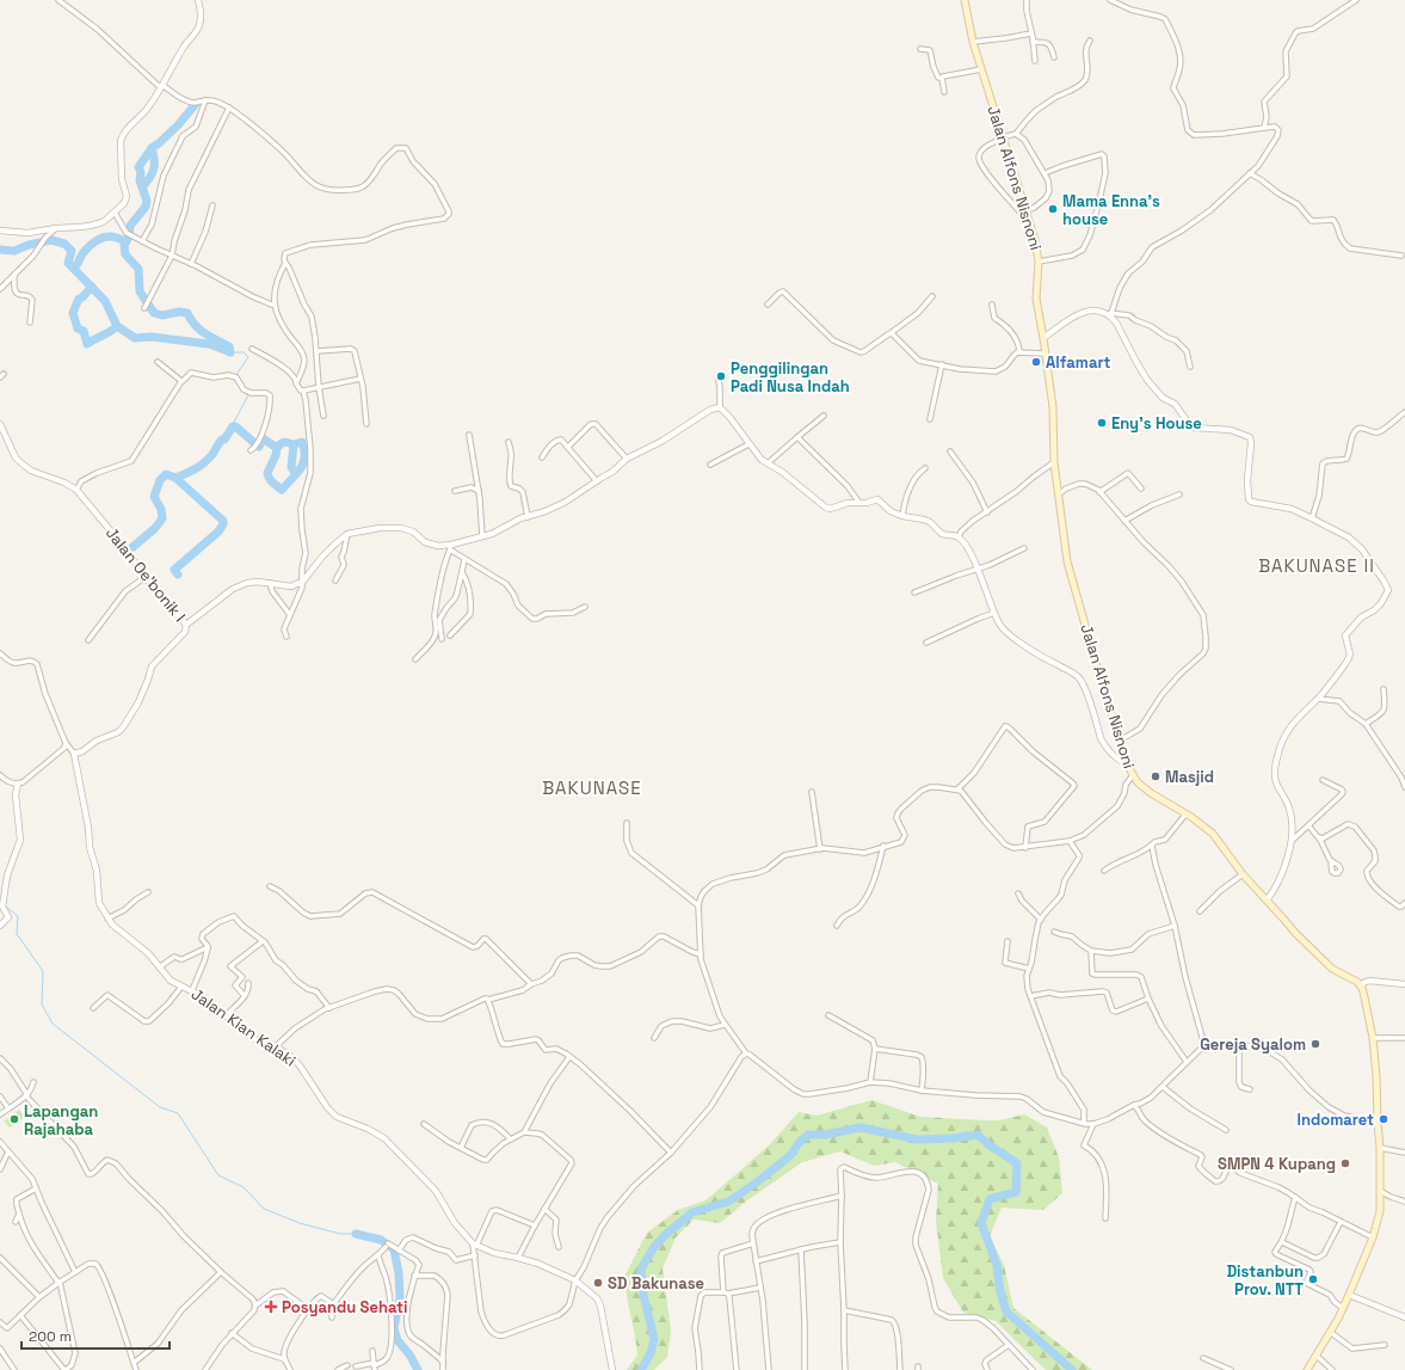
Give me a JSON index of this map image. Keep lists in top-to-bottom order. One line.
{"streets":{"main road":["Jalan Alfons Nisnoni"],"street":["Jalan Oe'bonik I","Jalan Kian Kalaki"]},"crossings":[["Jalan Oe'bonik I","Jalan Kian Kalaki"]],"districts":["BAKUNASE II","BAKUNASE"],"places":{"other":["Mama Enna's house","Alfamart","Penggilingan Padi Nusa Indah","Eny's House","Masjid","Gereja Syalom","Lapangan Rajahaba","Indomaret","SMPN 4 Kupang","Distanbun Prov. NTT","SD Bakunase"],"health":["Posyandu Sehati"]},"scale_bar":"200 m"}
